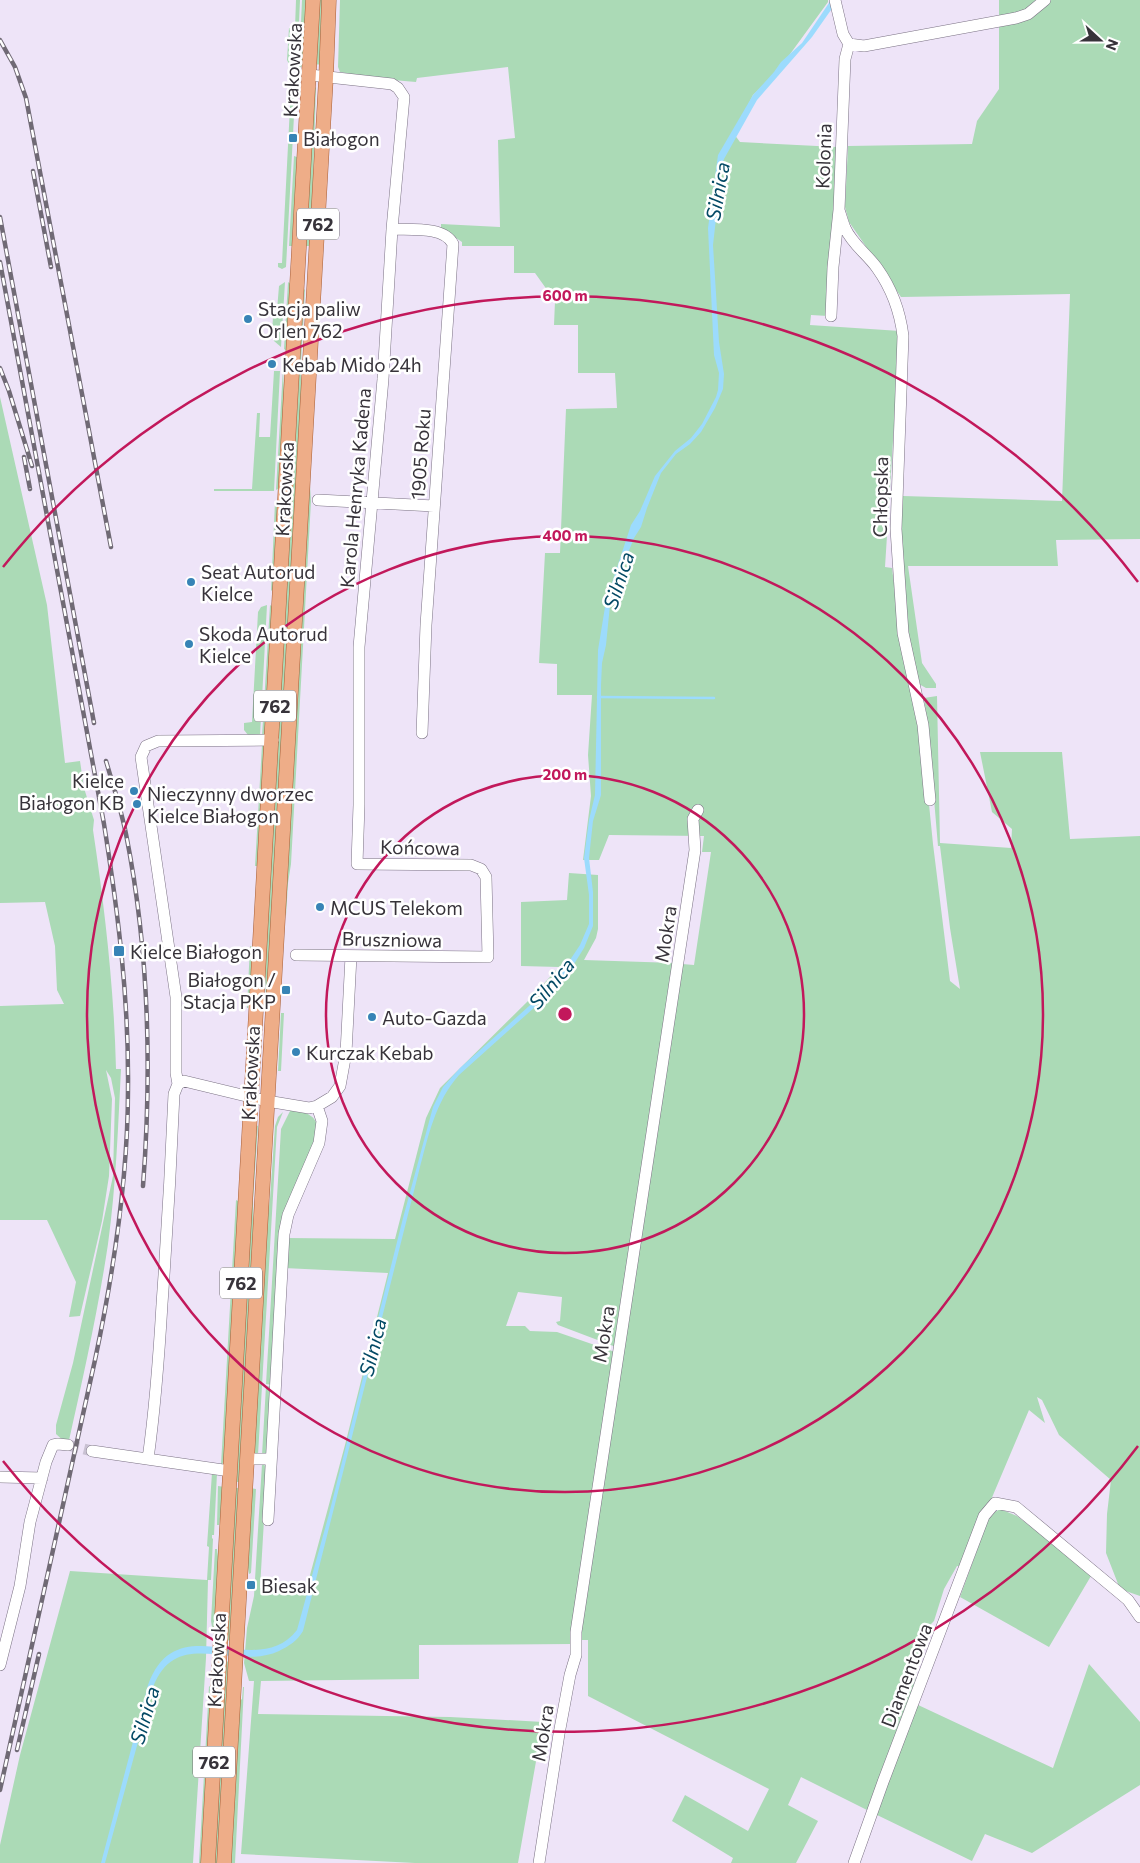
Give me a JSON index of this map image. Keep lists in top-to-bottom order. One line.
{"streets":{"main road":["Krakowska","762"],"street":["Kolonia","1905 Roku","Karola Henryka Kadena","Chłopska","Końcowa","Mokra","Bruszniowa","Diamentowa"]},"crossings":[["Krakowska","Karola Henryka Kadena"],["Kolonia","Chłopska"],["1905 Roku","Karola Henryka Kadena"],["Karola Henryka Kadena","Końcowa"],["Końcowa","Bruszniowa"]],"water":["Silnica"],"places":{"transit":["Białogon","Kielce Białogon","Białogon / Stacja PKP","Biesak"],"other":["Stacja paliw Orlen 762","Kebab Mido 24h","Seat Autorud Kielce","Skoda Autorud Kielce","Kielce Białogon KB","Nieczynny dworzec Kielce Białogon","MCUS Telekom","Auto-Gazda","Kurczak Kebab"]},"north":"right","rings":["600 m","400 m","200 m"]}
